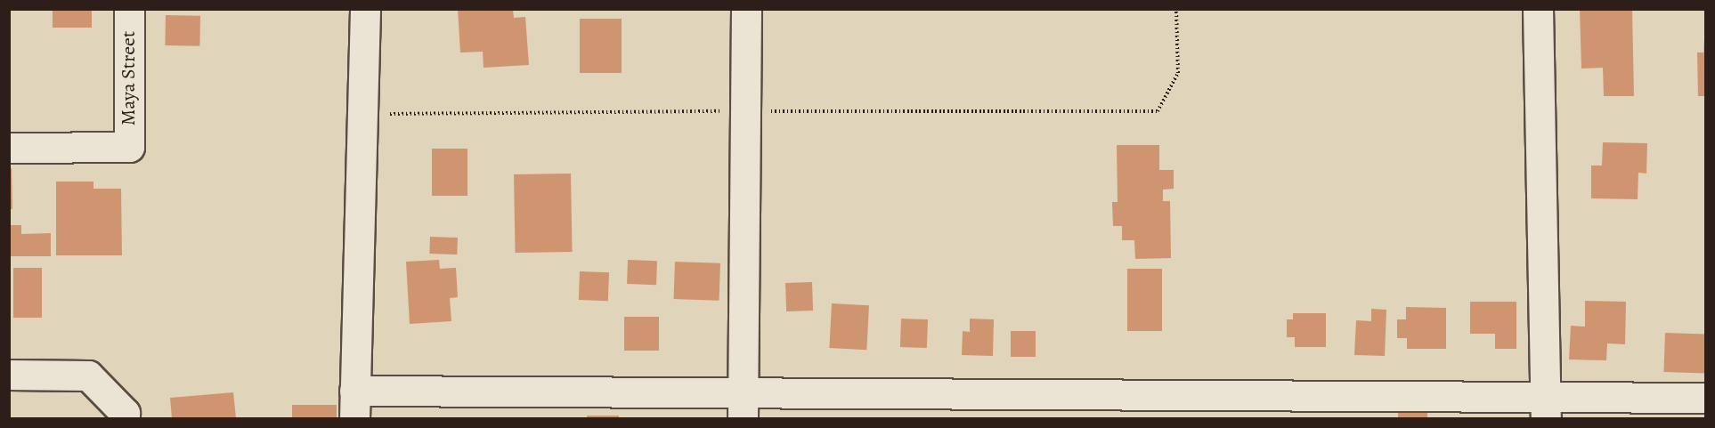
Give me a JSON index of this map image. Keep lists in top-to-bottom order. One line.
{"streets":{"street":["Maya Street"]}}
